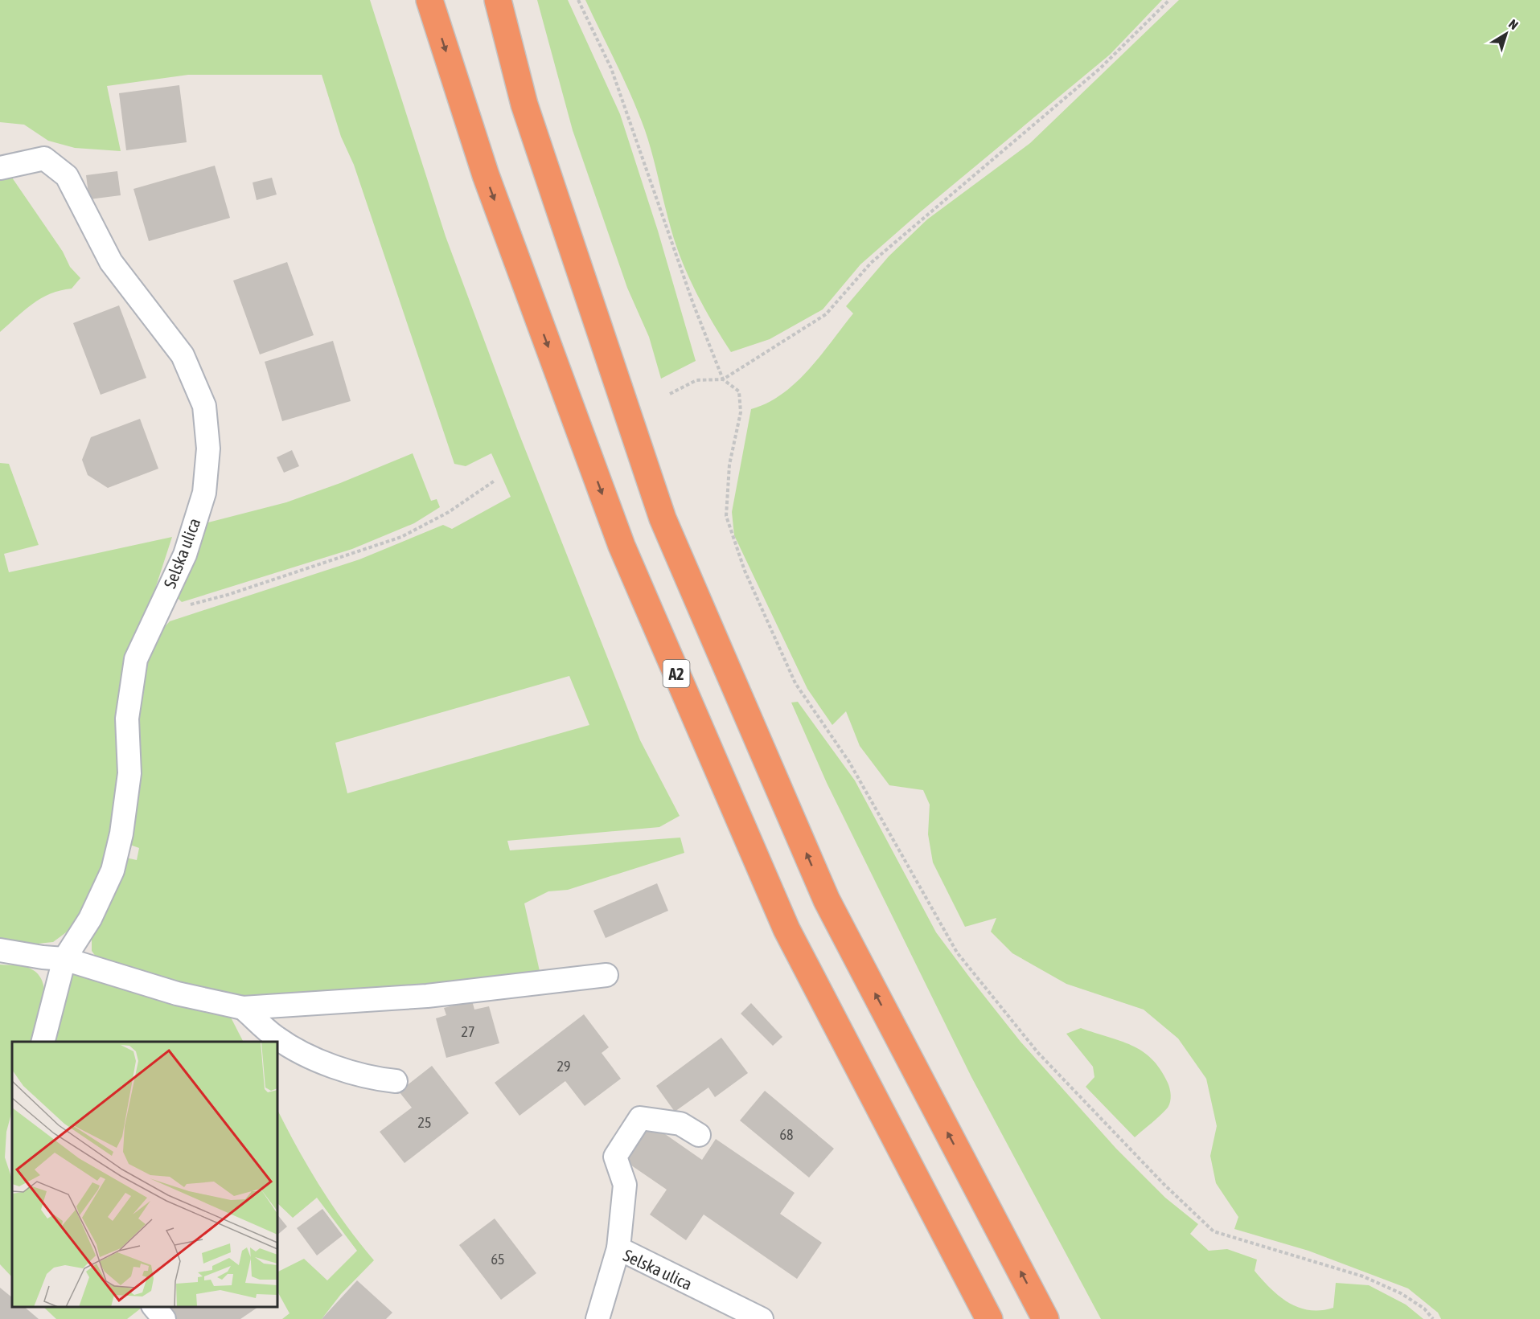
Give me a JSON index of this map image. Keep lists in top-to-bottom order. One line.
{"streets":{"highway":["A2"],"street":["Selska ulica"]},"house_numbers":["27","29","25","68","65"],"north":"top right"}
